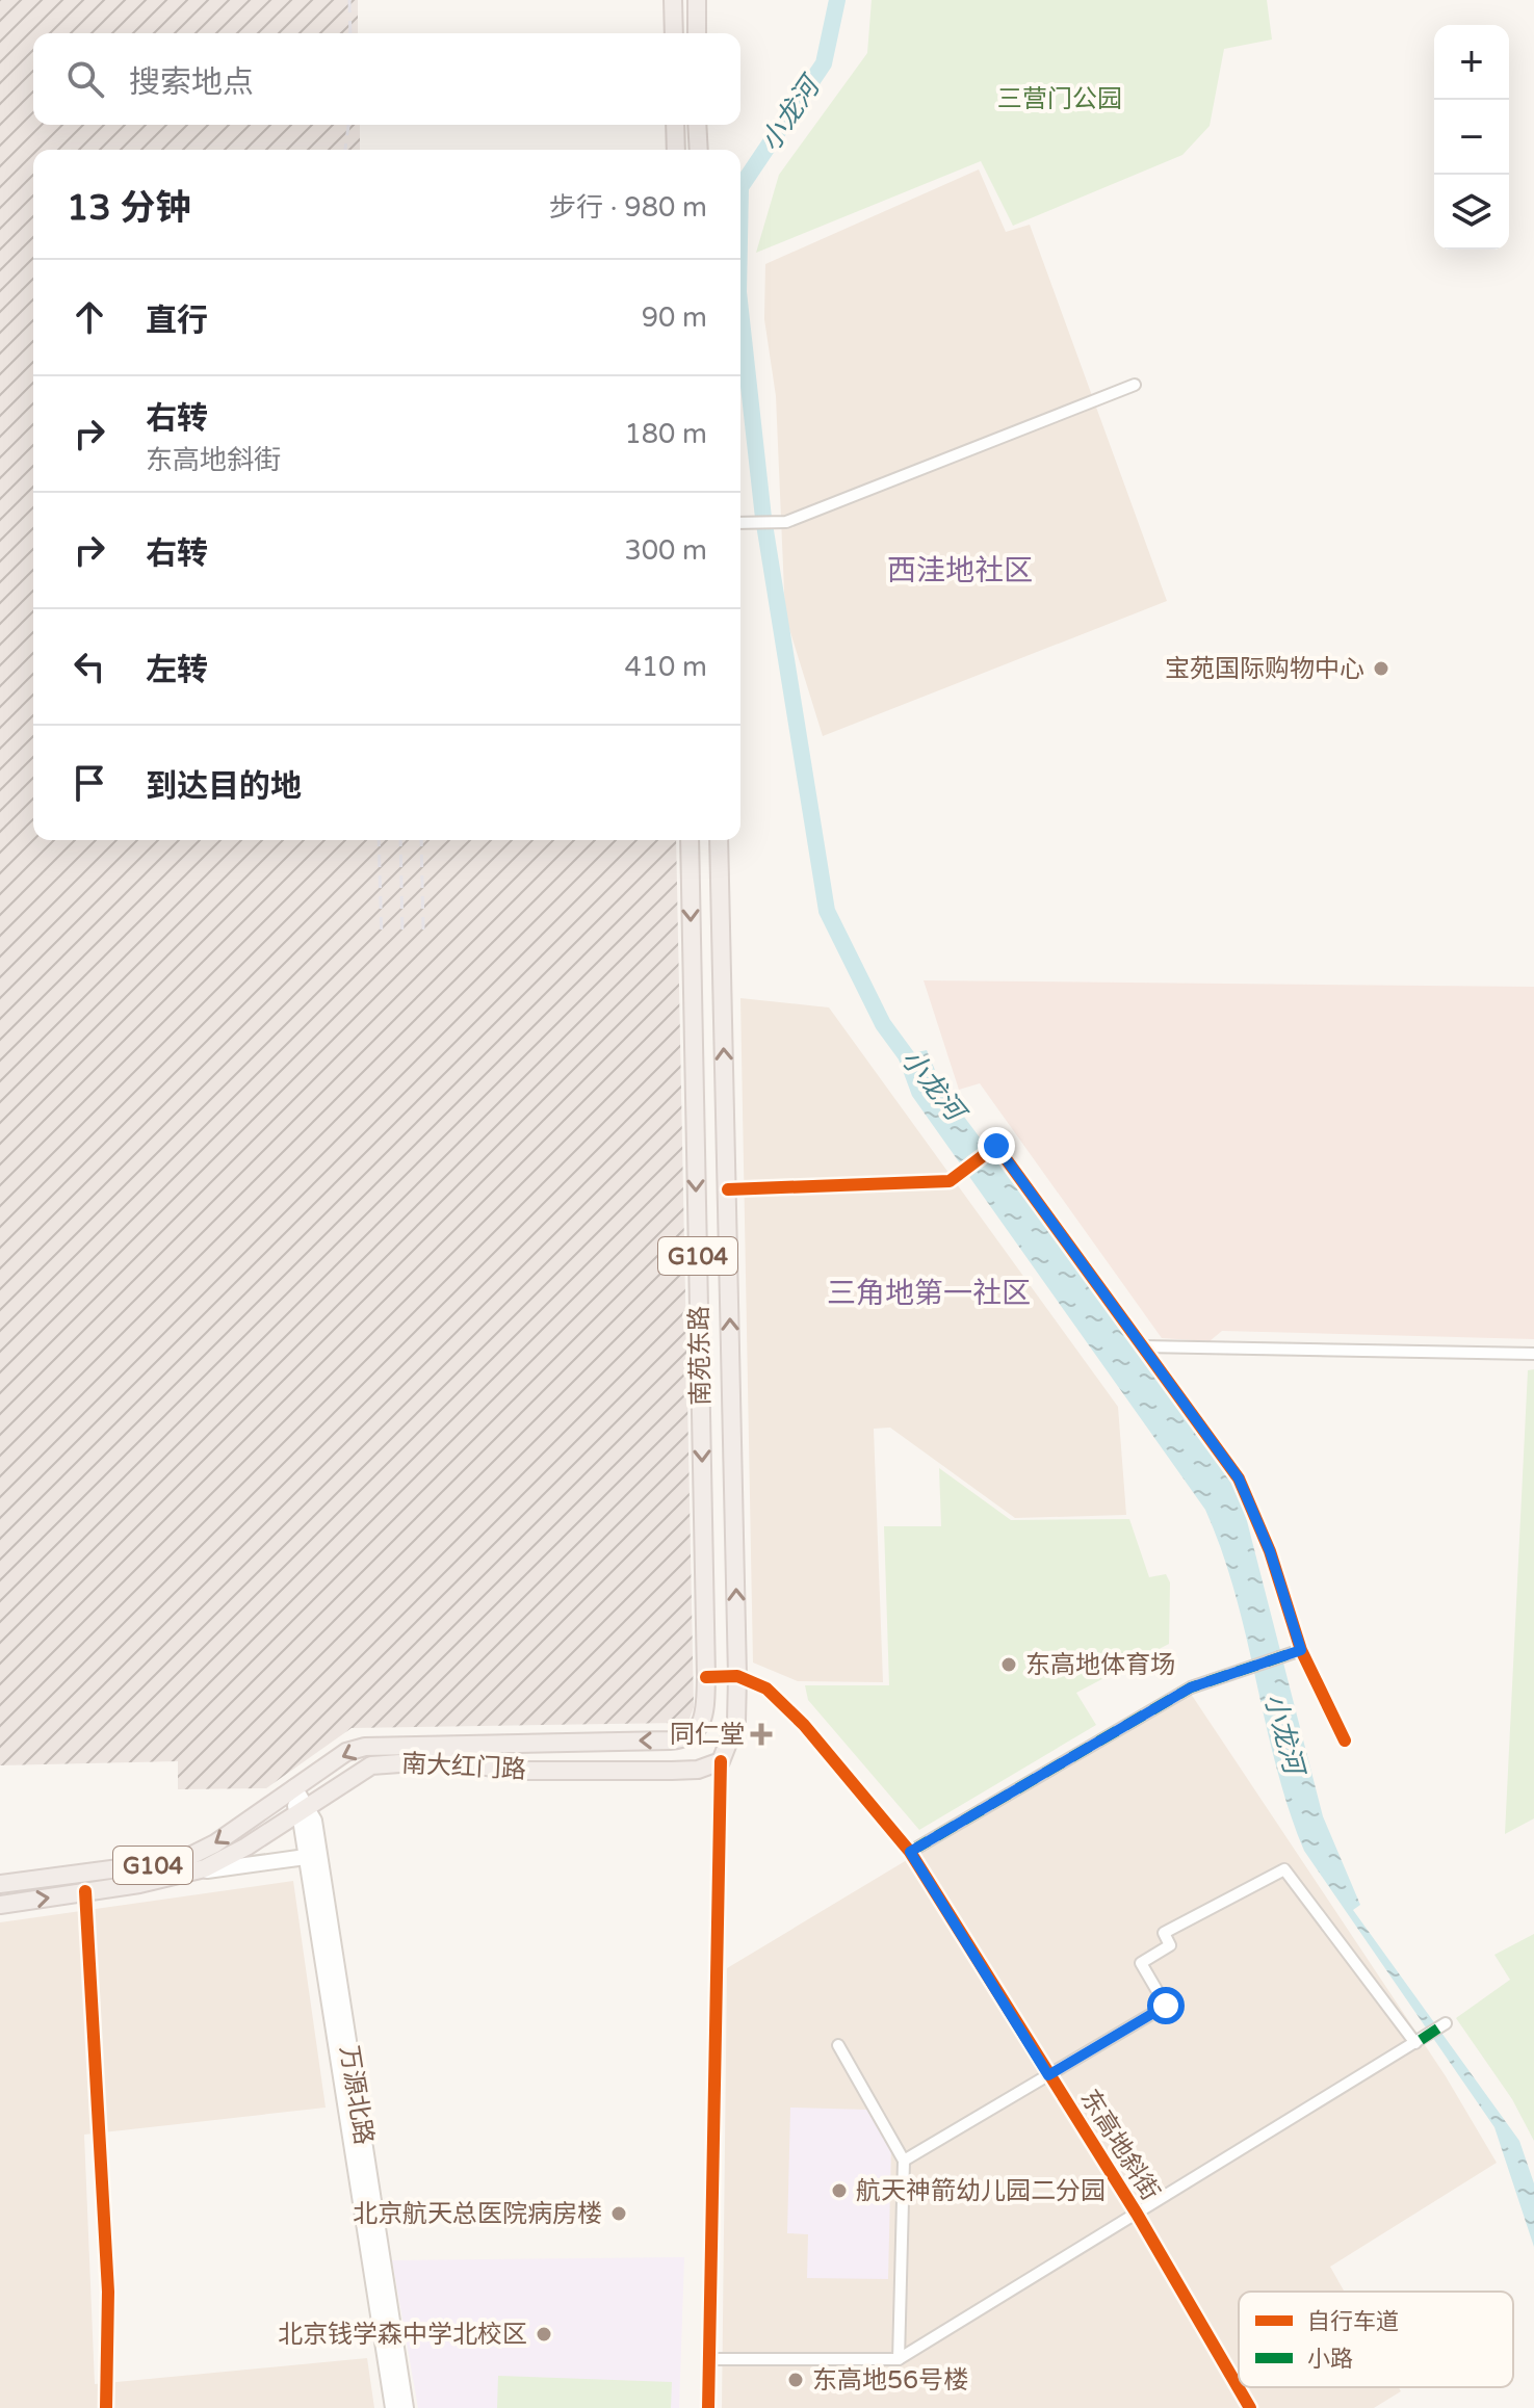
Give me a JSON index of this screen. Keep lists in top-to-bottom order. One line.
{"streets":{"highway":["G104","南苑东路","南大红门路"],"main road":["万源北路"],"street":["东高地斜街"]},"crossings":[["G104","南苑东路"],["G104","南大红门路"],["G104","东高地斜街"],["南苑东路","南大红门路"],["南苑东路","东高地斜街"],["南大红门路","万源北路"]],"districts":["西洼地社区","三角地第一社区"],"water":["小龙河"],"parks":["三营门公园"],"places":{"other":["宝苑国际购物中心","东高地体育场","航天神箭幼儿园二分园","北京航天总医院病房楼","北京钱学森中学北校区","东高地56号楼"],"health":["同仁堂"]},"legend":["自行车道","小路"],"page":{"map_buttons":["+","−"],"search":"搜索地点","heading":["13 分钟","步行 · 980 m"],"list":[["直行","90 m"],["右转","东高地斜街","180 m"],["右转","300 m"],["左转","410 m"],"到达目的地"]}}
